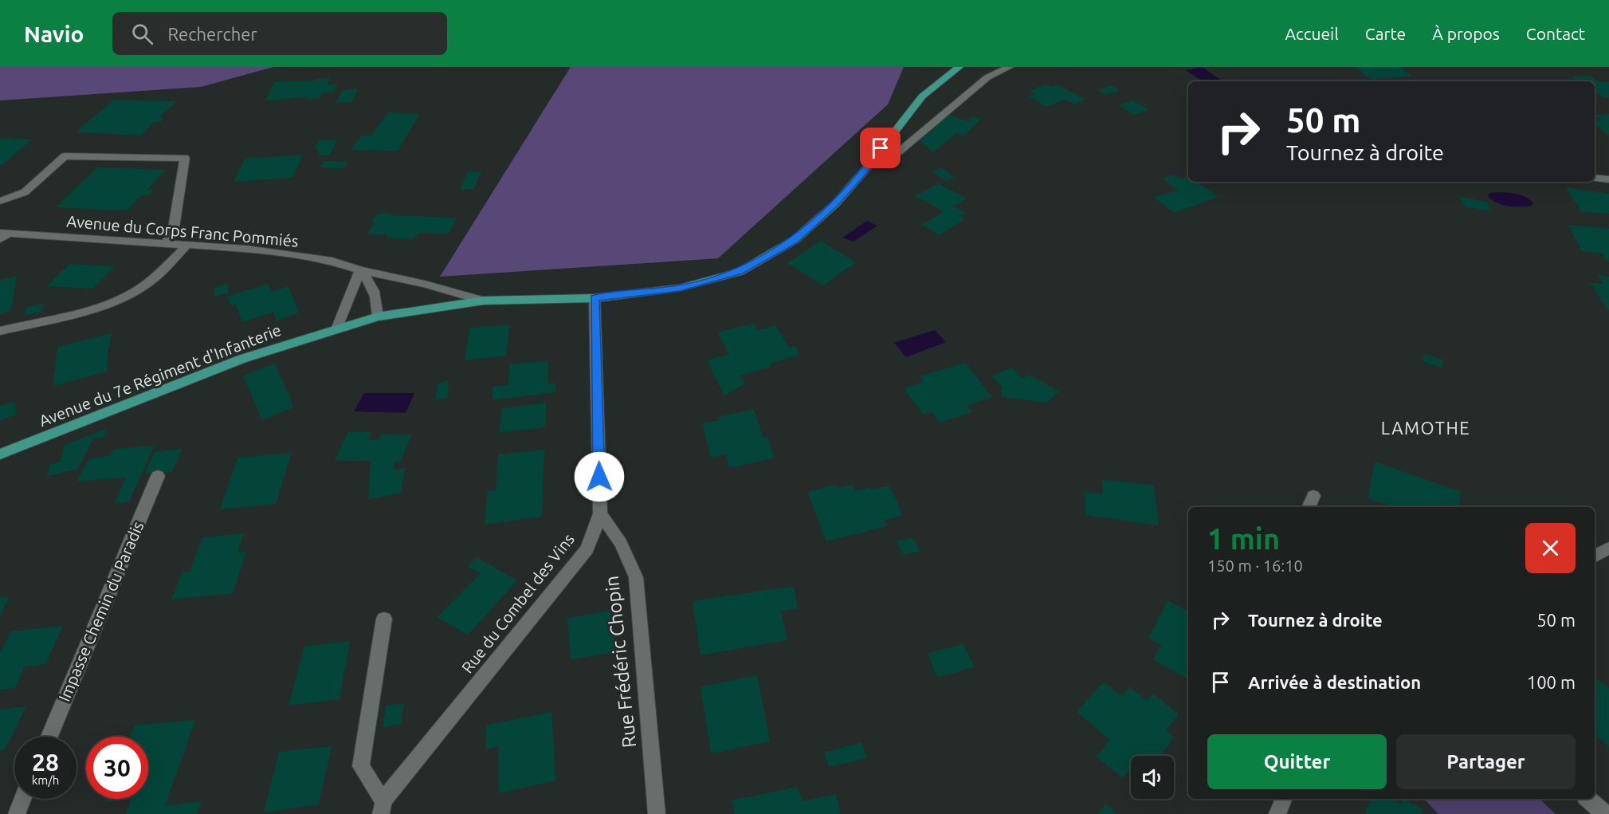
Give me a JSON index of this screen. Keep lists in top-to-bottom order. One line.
{"streets":{"main road":["Avenue du 7e Régiment d'Infanterie"],"street":["Avenue du Corps Franc Pommiés","Rue du Combel des Vins","Impasse Chemin du Paradis","Rue Frédéric Chopin"]},"crossings":[["Avenue du Corps Franc Pommiés","Avenue du 7e Régiment d'Infanterie"],["Avenue du 7e Régiment d'Infanterie","Rue du Combel des Vins"],["Rue du Combel des Vins","Rue Frédéric Chopin"]],"districts":["LAMOTHE"],"page":{"header":"Navio","search":"Rechercher","nav":["Accueil","Carte","À propos","Contact"],"turn":["50 m","Tournez à droite"],"heading":["1 min","150 m · 16:10"],"list":[{"name":"Tournez à droite","value":"50 m"},{"name":"Arrivée à destination","value":"100 m"}],"buttons":["Quitter","Partager"],"speed":"28 km/h","limit":"30"}}
